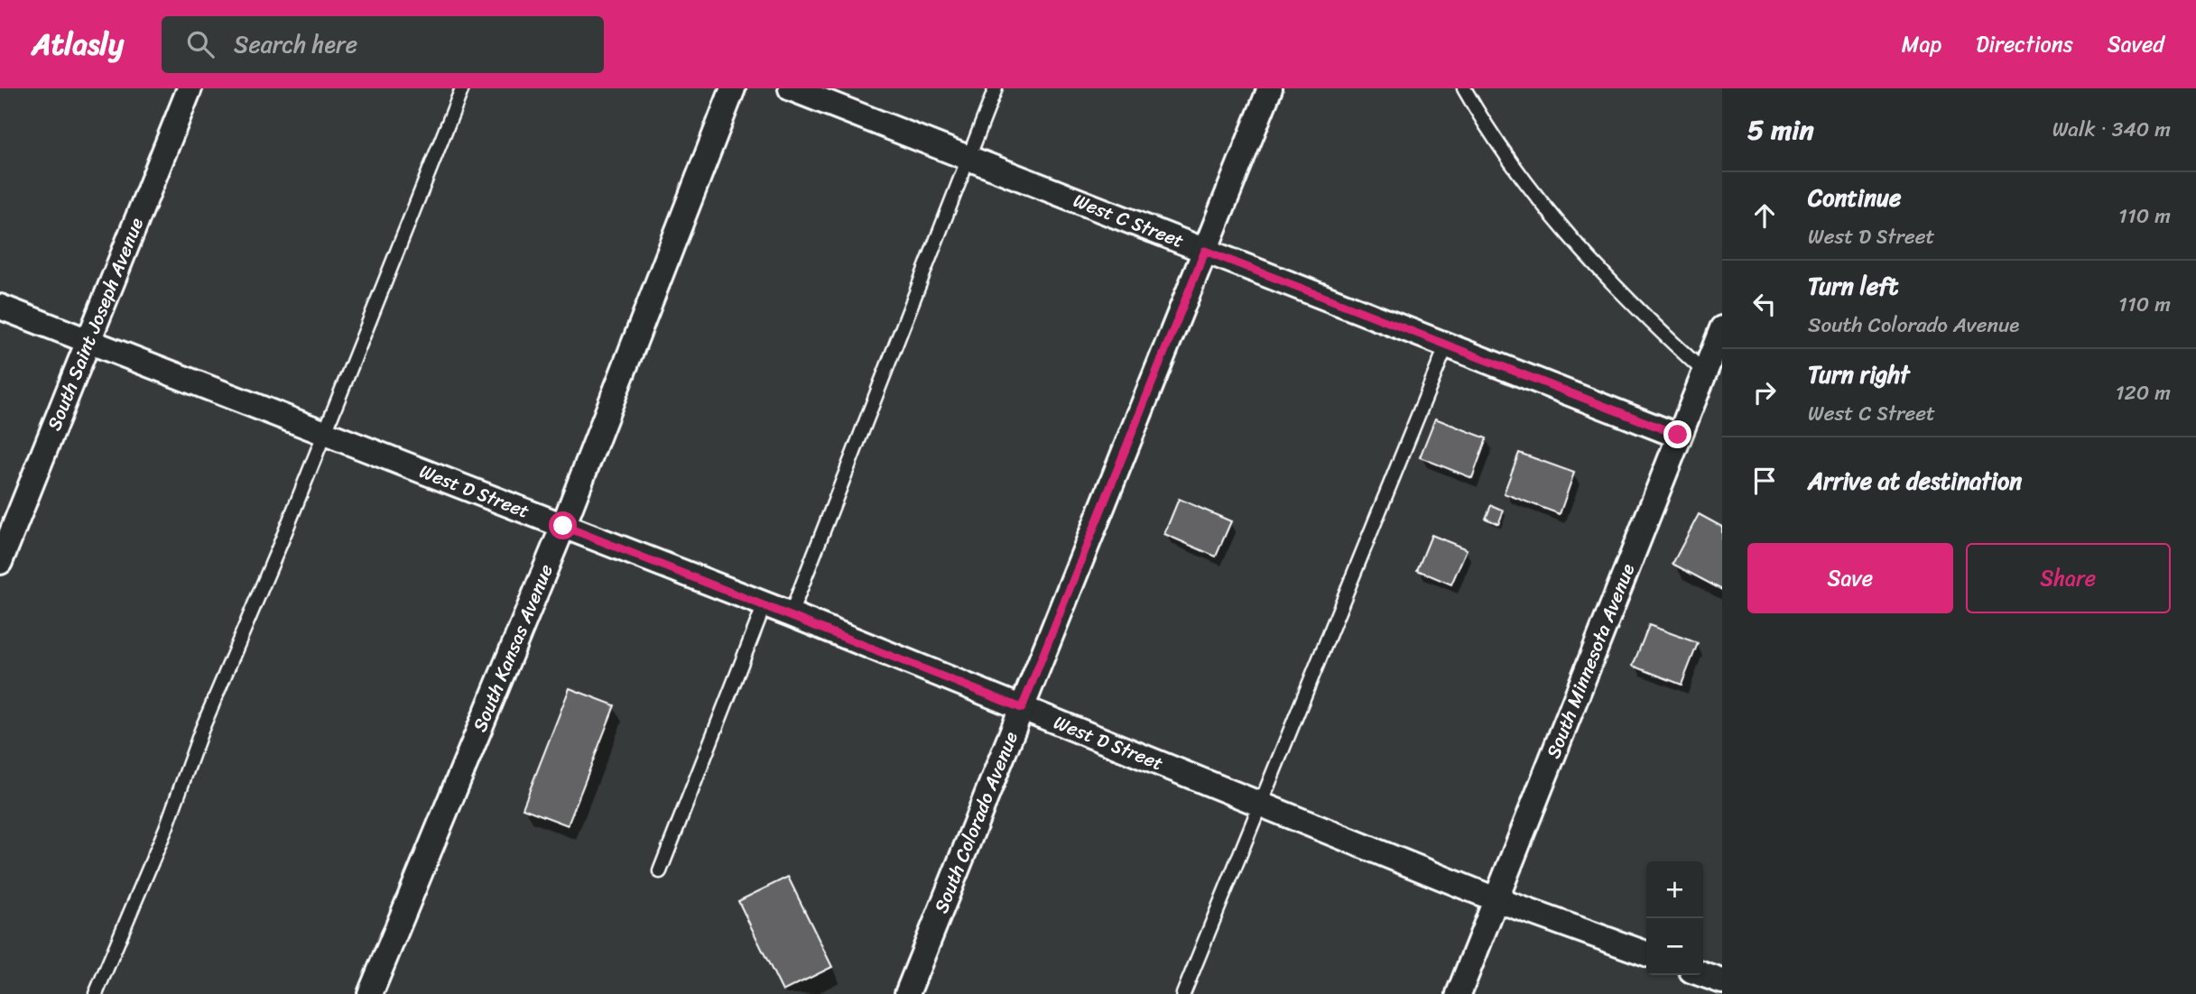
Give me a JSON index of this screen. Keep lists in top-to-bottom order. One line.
{"streets":{"street":["West C Street","South Saint Joseph Avenue","West D Street","South Kansas Avenue","South Minnesota Avenue","South Colorado Avenue"]},"crossings":[["West C Street","South Minnesota Avenue"],["West C Street","South Colorado Avenue"],["South Saint Joseph Avenue","West D Street"],["West D Street","South Kansas Avenue"],["West D Street","South Minnesota Avenue"],["West D Street","South Colorado Avenue"]],"page":{"header":"Atlasly","search":"Search here","nav":["Map","Directions","Saved"],"heading":["5 min","Walk · 340 m"],"list":[["Continue","West D Street","110 m"],["Turn left","South Colorado Avenue","110 m"],["Turn right","West C Street","120 m"],"Arrive at destination"],"buttons":["Save","Share"],"map_buttons":["+","−"]}}
